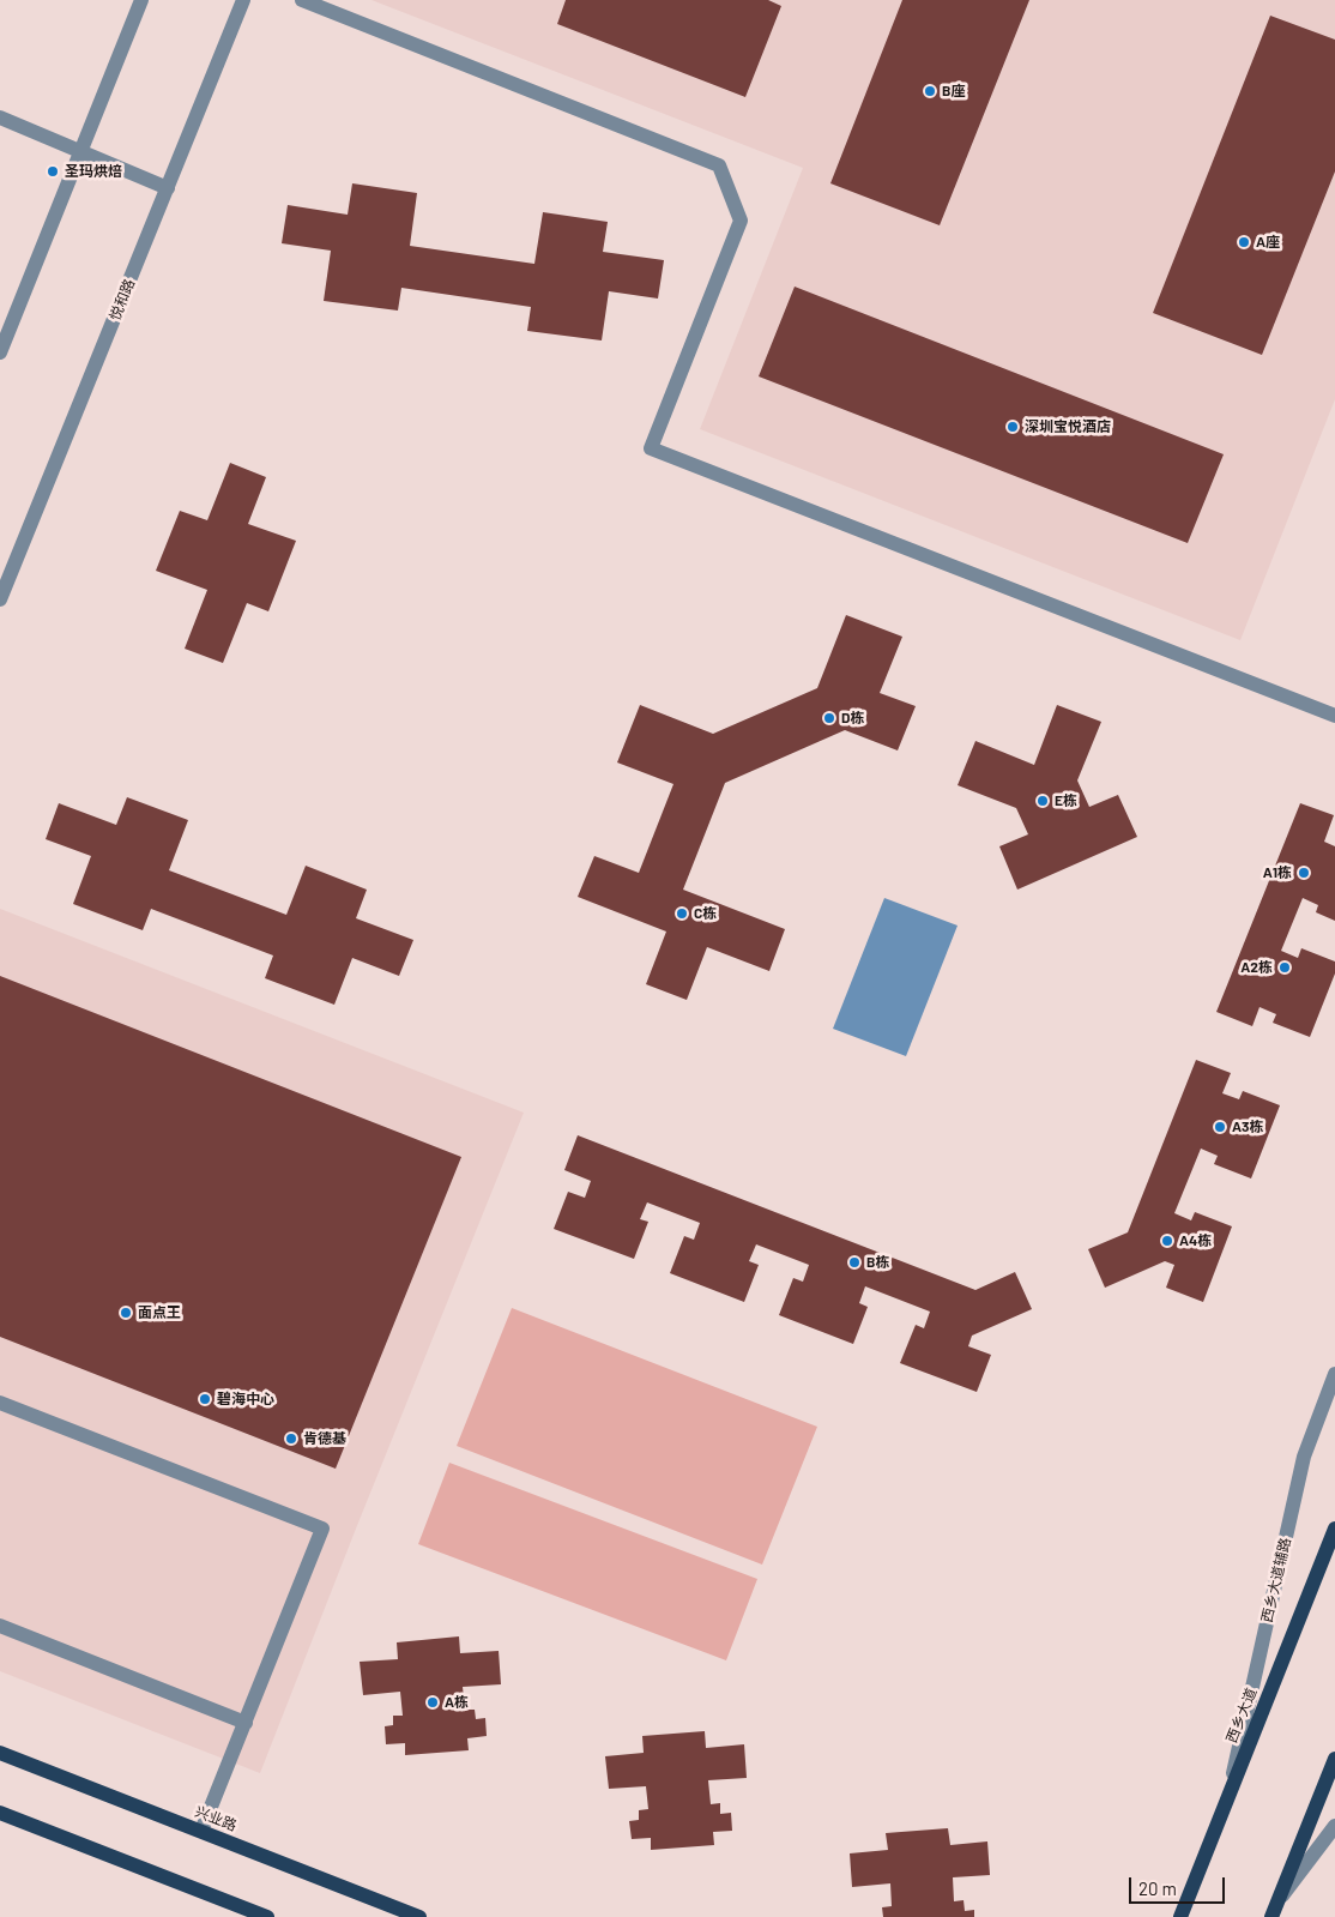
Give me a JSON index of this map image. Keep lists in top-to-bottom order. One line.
{"streets":{"main road":["西乡大道","兴业路"],"street":["悦和路","西乡大道辅路"]},"crossings":[["西乡大道辅路","西乡大道"]],"places":["B座","圣玛烘焙","A座","深圳宝悦酒店","D栋","E栋","A1栋","C栋","A2栋","A3栋","A4栋","B栋","面点王","碧海中心","肯德基","A栋"],"scale_bar":"20 m"}
